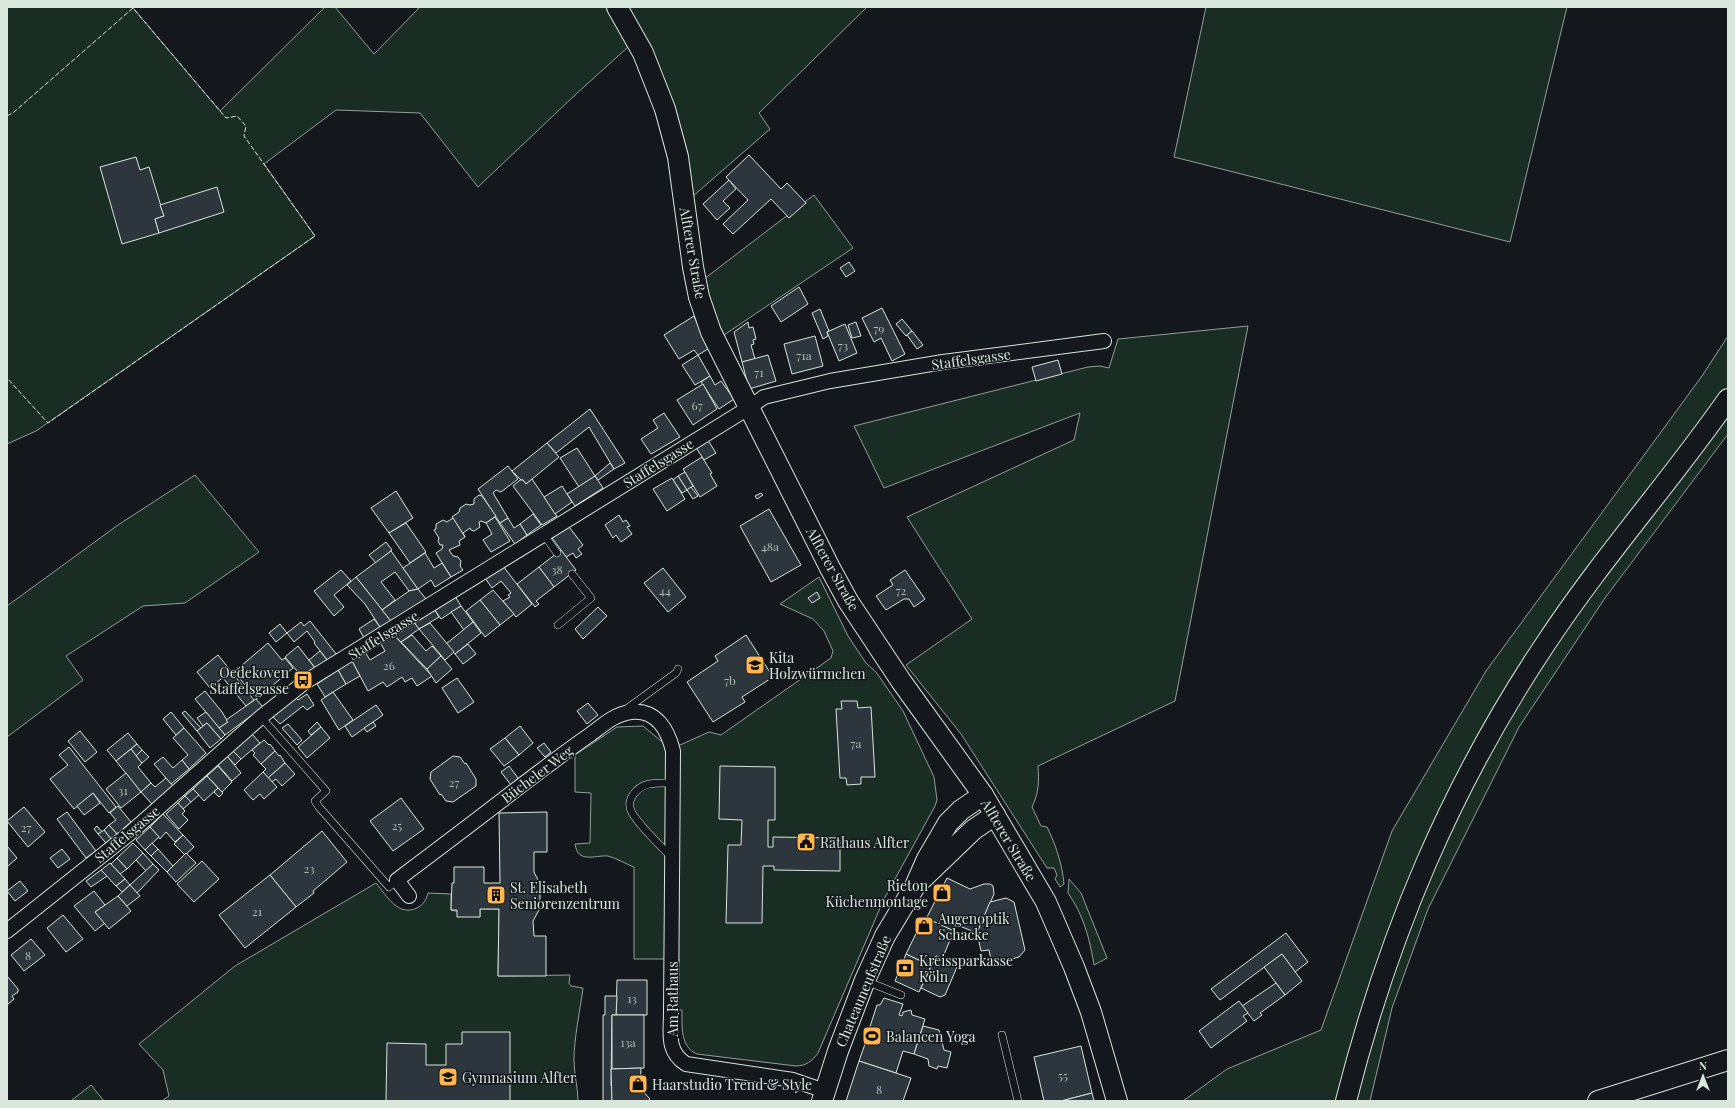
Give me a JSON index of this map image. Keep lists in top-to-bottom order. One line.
{"streets":{"street":["Alfterer Straße","Staffelsgasse","Bücheler Weg","Chateauneufstraße","Am Rathaus"]},"crossings":[["Alfterer Straße","Staffelsgasse"],["Alfterer Straße","Chateauneufstraße"],["Bücheler Weg","Am Rathaus"],["Chateauneufstraße","Am Rathaus"]],"places":{"school or university":["Kita Holzwürmchen","Gymnasium Alfter"],"bus stop":["Oedekoven Staffelsgasse"],"public building":["Rathaus Alfter"],"shop":["Rieton Küchenmontage","Augenoptik Schacke","Haarstudio Trend & Style"],"building":["St. Elisabeth Seniorenzentrum"],"bank":["Kreissparkasse Köln"],"sports":["Balancen Yoga"]},"house_numbers":["79","73","71a","71","67","48a","38","44","72","26","7b","7a","27","31","25","27","23","21","8","13","13a","55","8"],"north":"top"}
